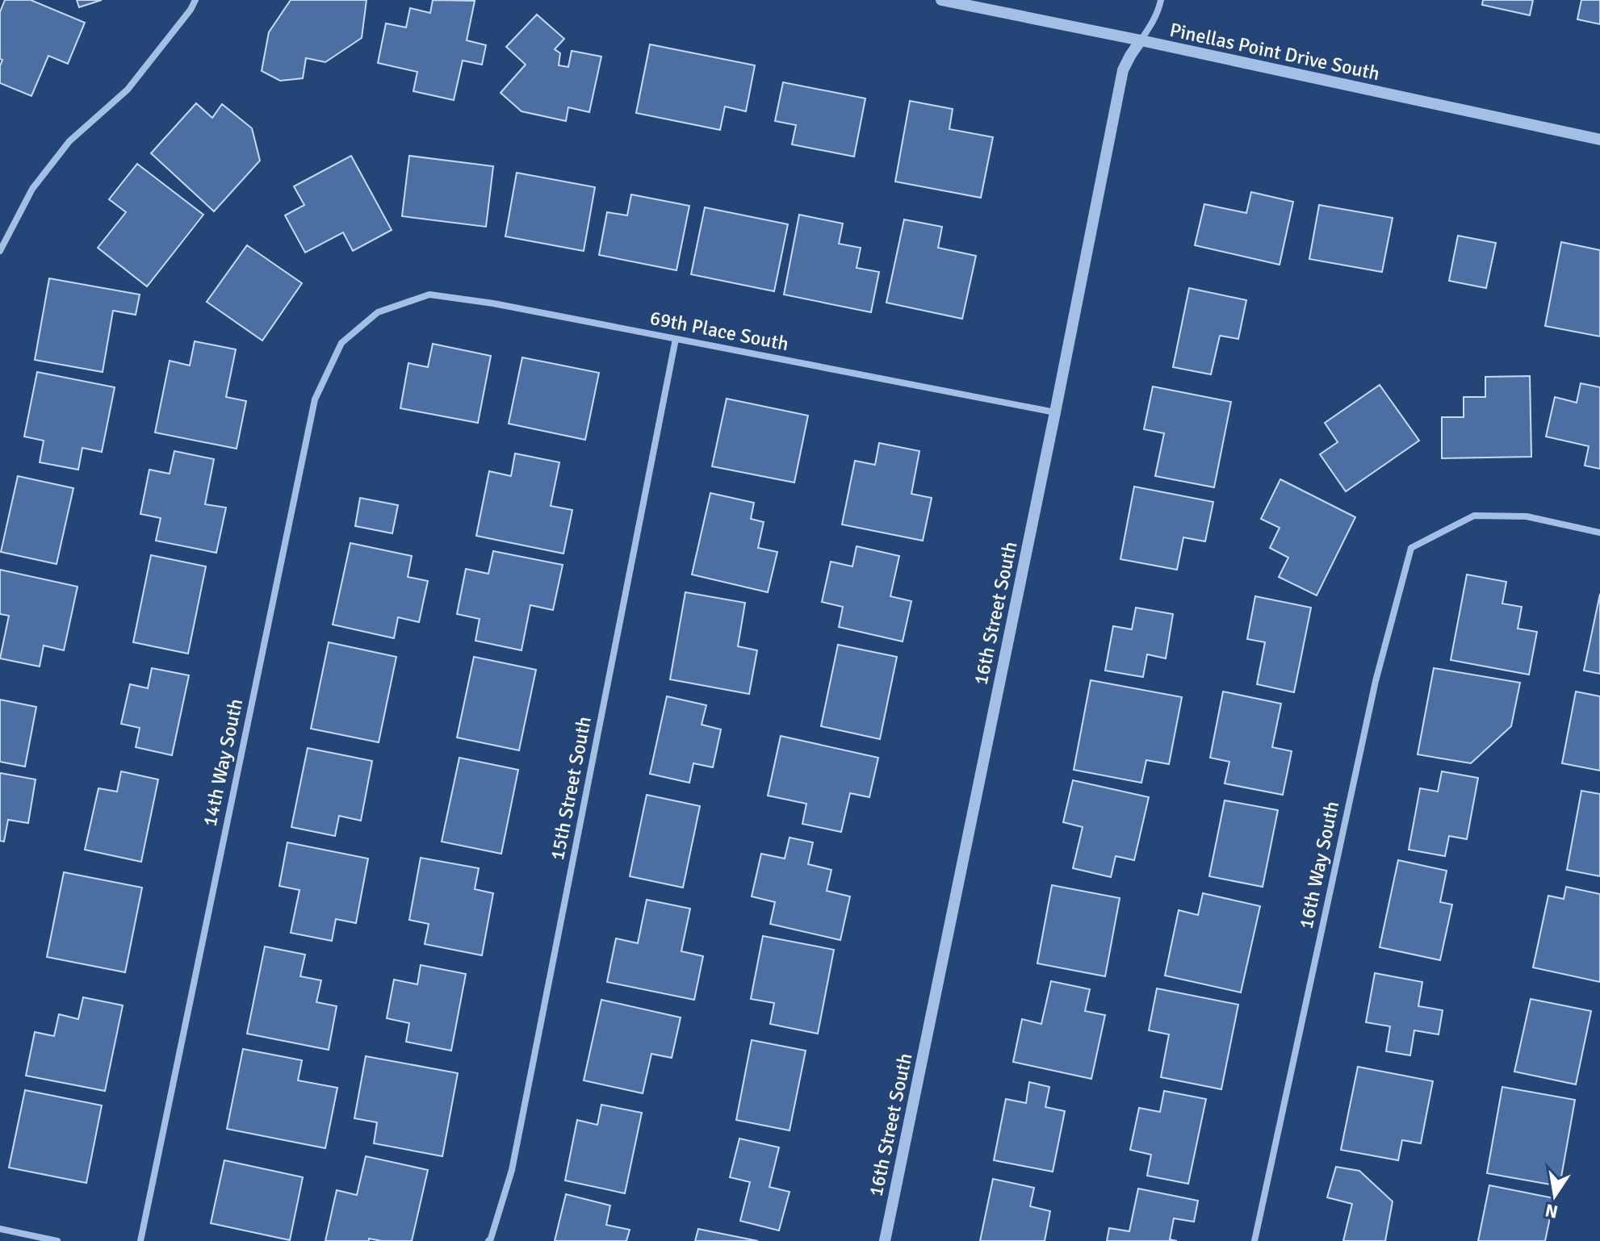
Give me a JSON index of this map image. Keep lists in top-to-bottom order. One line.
{"streets":{"street":["Pinellas Point Drive South","69th Place South","16th Street South","14th Way South","15th Street South","16th Way South"]},"crossings":[["Pinellas Point Drive South","16th Street South"],["69th Place South","16th Street South"],["69th Place South","14th Way South"],["69th Place South","15th Street South"]],"north":"bottom"}
